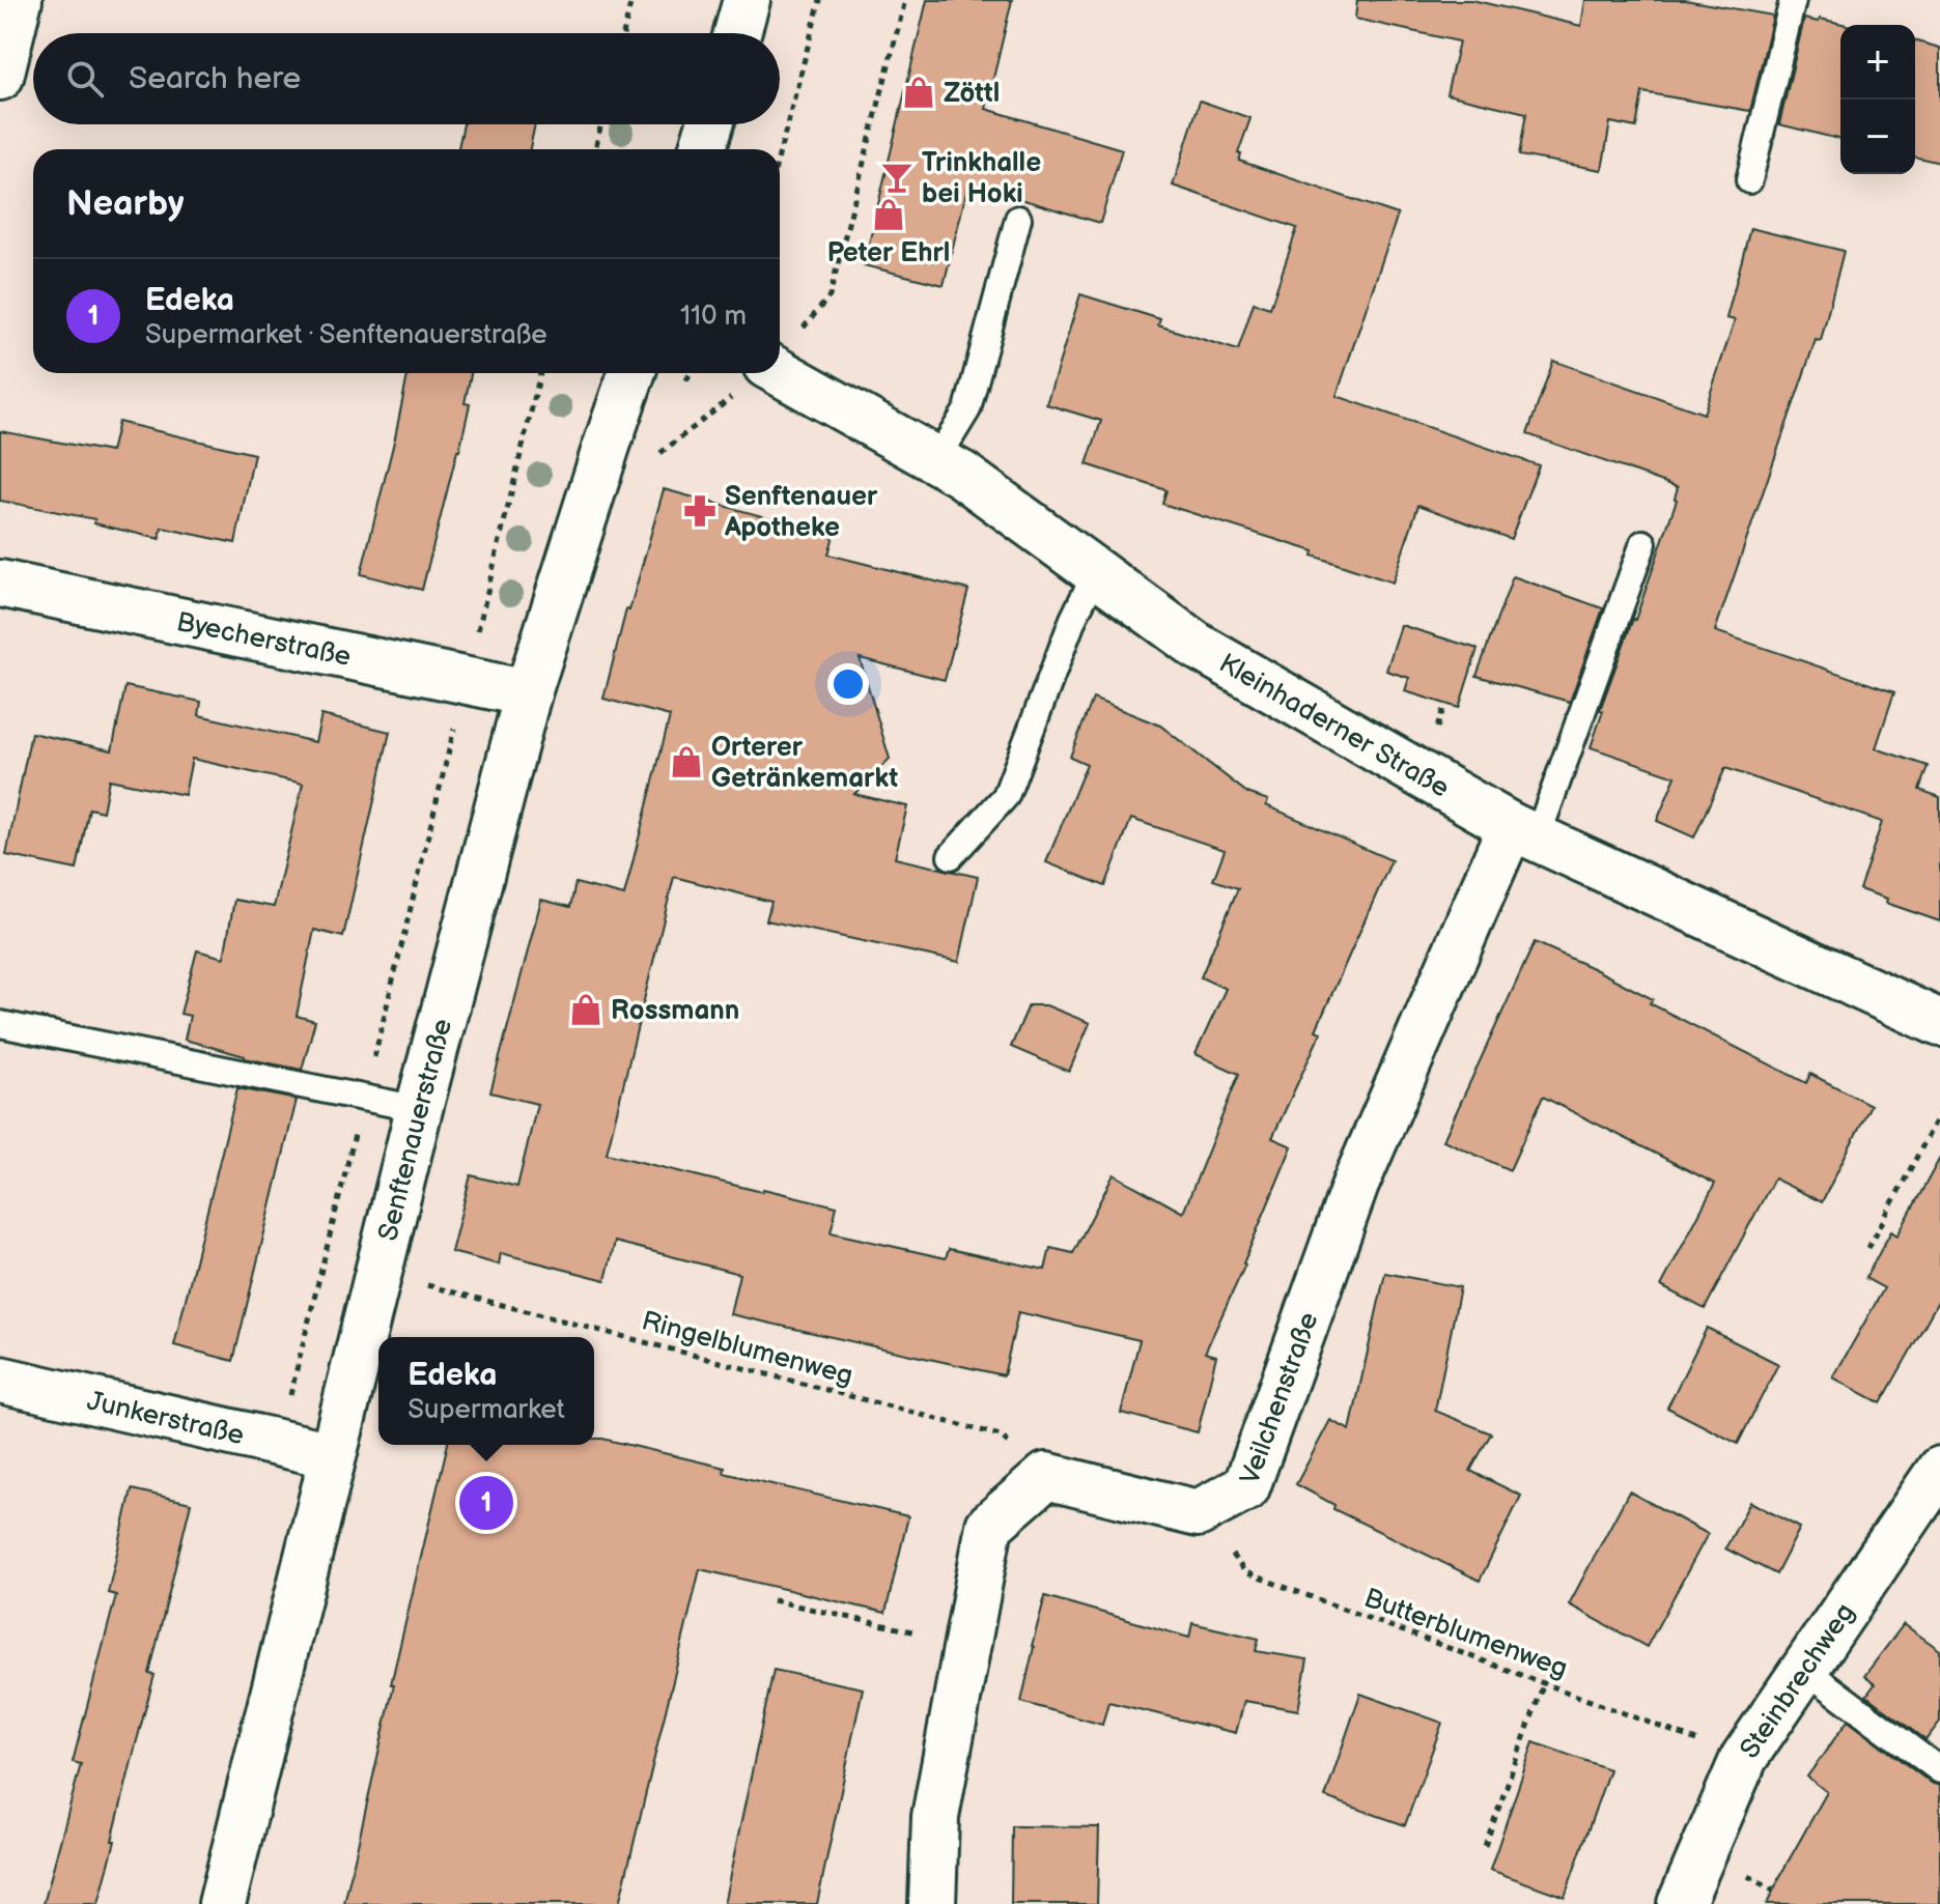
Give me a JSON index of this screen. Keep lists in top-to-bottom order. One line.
{"streets":{"street":["Byecherstraße","Kleinhaderner Straße","Senftenauerstraße","Veilchenstraße","Junkerstraße","Steinbrechweg"],"path":["Ringelblumenweg","Butterblumenweg"]},"crossings":[["Byecherstraße","Senftenauerstraße"],["Kleinhaderner Straße","Veilchenstraße"],["Senftenauerstraße","Ringelblumenweg"],["Senftenauerstraße","Junkerstraße"],["Veilchenstraße","Butterblumenweg"],["Butterblumenweg","Steinbrechweg"]],"places":{"shop":["Zöttl","Peter Ehrl","Orterer Getränkemarkt","Rossmann"],"bar":["Trinkhalle bei Hoki"],"pharmacy":["Senftenauer Apotheke"]},"page":{"map_buttons":["+","−"],"search":"Search here","heading":"Nearby","list":[{"mark":"1","name":"Edeka","note":"Supermarket · Senftenauerstraße","value":"110 m"}],"popup":["Edeka","Supermarket"],"pins":"1"}}
